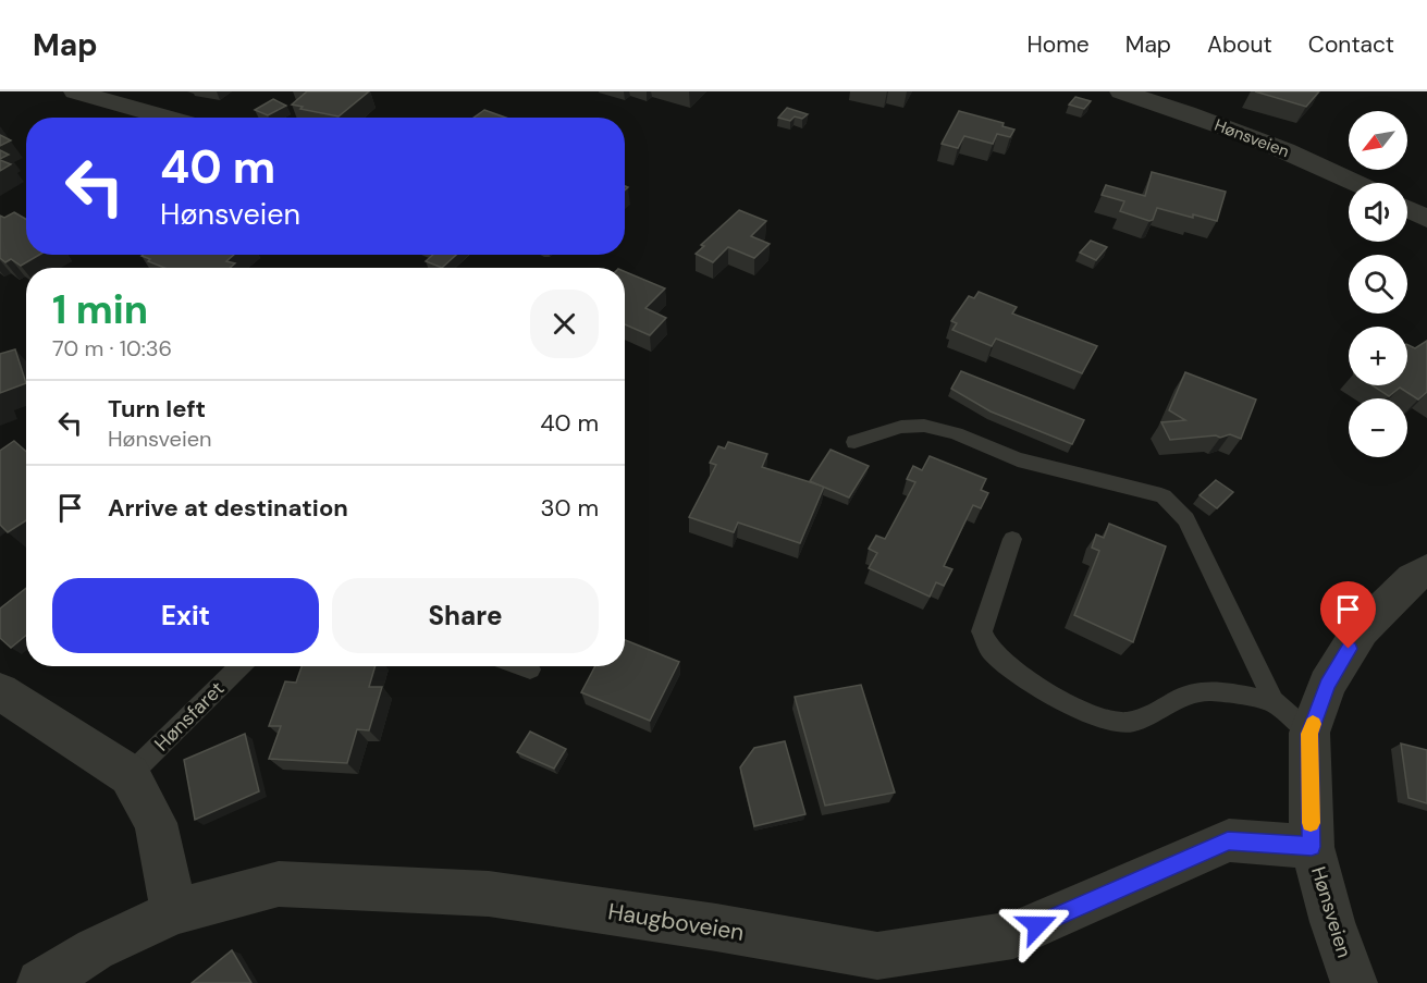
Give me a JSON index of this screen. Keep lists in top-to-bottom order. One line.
{"streets":{"street":["Hønsveien","Haugboveien"],"lane":["Hønsfaret"]},"crossings":[["Hønsveien","Haugboveien"]],"north":"bottom left","page":{"header":"Map","nav":["Home","Map","About","Contact"],"map_buttons":["+","−"],"turn":["40 m","Hønsveien"],"heading":["1 min","70 m · 10:36"],"list":[{"name":"Turn left","note":"Hønsveien","value":"40 m"},{"name":"Arrive at destination","value":"30 m"}],"buttons":["Exit","Share"]}}
